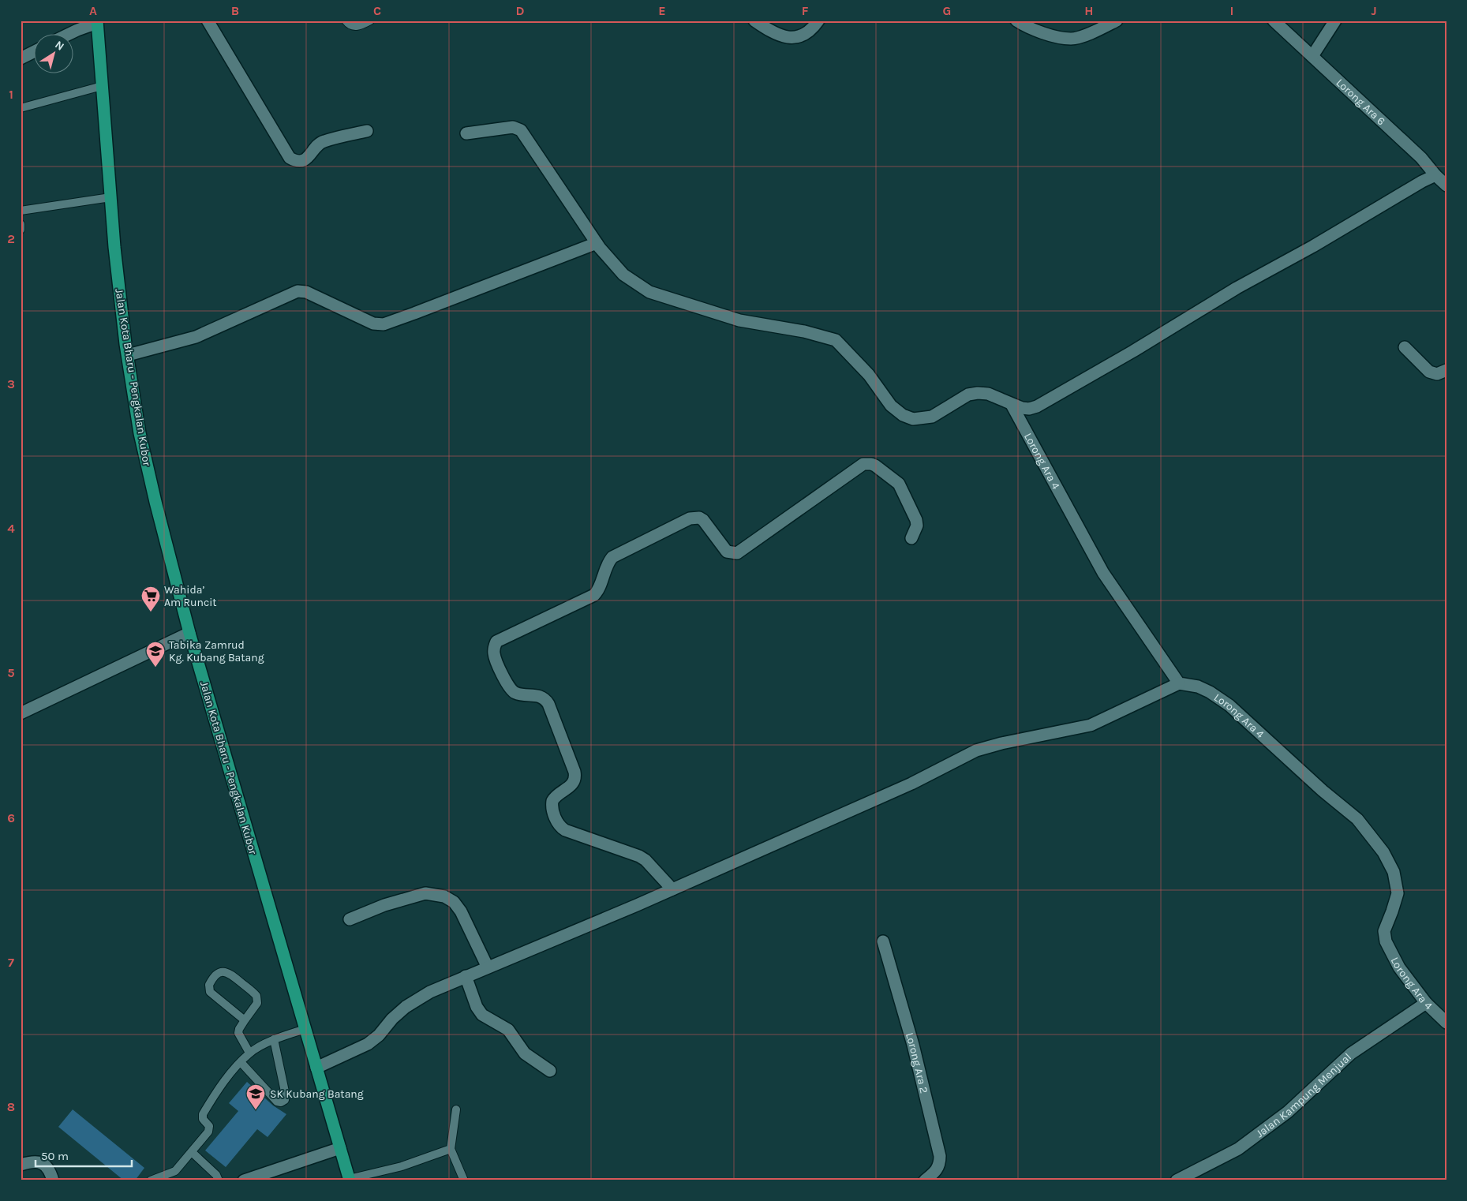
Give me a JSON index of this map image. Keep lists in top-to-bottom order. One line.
{"streets":{"main road":["Jalan Kota Bharu - Pengkalan Kubor"],"street":["Lorong Ara 6","Lorong Ara 4","Lorong Ara 2","Jalan Kampung Menjual"]},"crossings":[["Lorong Ara 4","Jalan Kampung Menjual"]],"places":{"supermarket":["Wahida’ Am Runcit"],"school or university":["Tabika Zamrud Kg. Kubang Batang","SK Kubang Batang"]},"scale_bar":"50 m","north":"top right","grid":{"columns":["A","B","C","D","E","F","G","H","I","J"],"rows":["1","2","3","4","5","6","7","8"]}}
